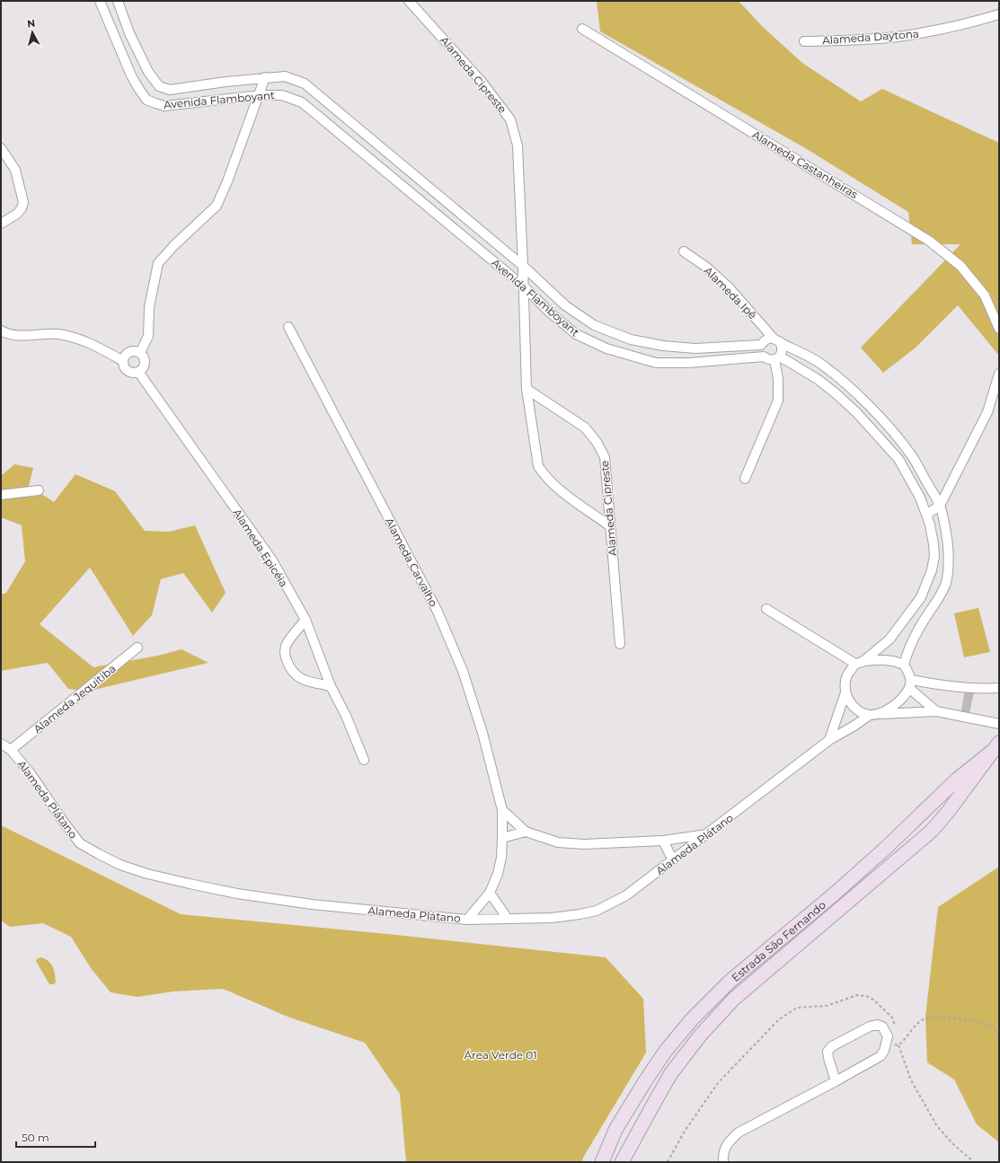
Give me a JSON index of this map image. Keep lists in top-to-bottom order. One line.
{"streets":{"main road":["Estrada São Fernando"],"street":["Alameda Daytona","Alameda Cipreste","Avenida Flamboyant","Alameda Castanheiras","Alameda Ipê","Alameda Epicéia","Alameda Carvalho","Alameda Jequitiba","Alameda Plátano"]},"crossings":[["Alameda Cipreste","Avenida Flamboyant"],["Avenida Flamboyant","Alameda Ipê"],["Avenida Flamboyant","Alameda Plátano"],["Alameda Carvalho","Alameda Plátano"],["Alameda Jequitiba","Alameda Plátano"]],"parks":["Área Verde 01"],"scale_bar":"50 m","north":"top"}
